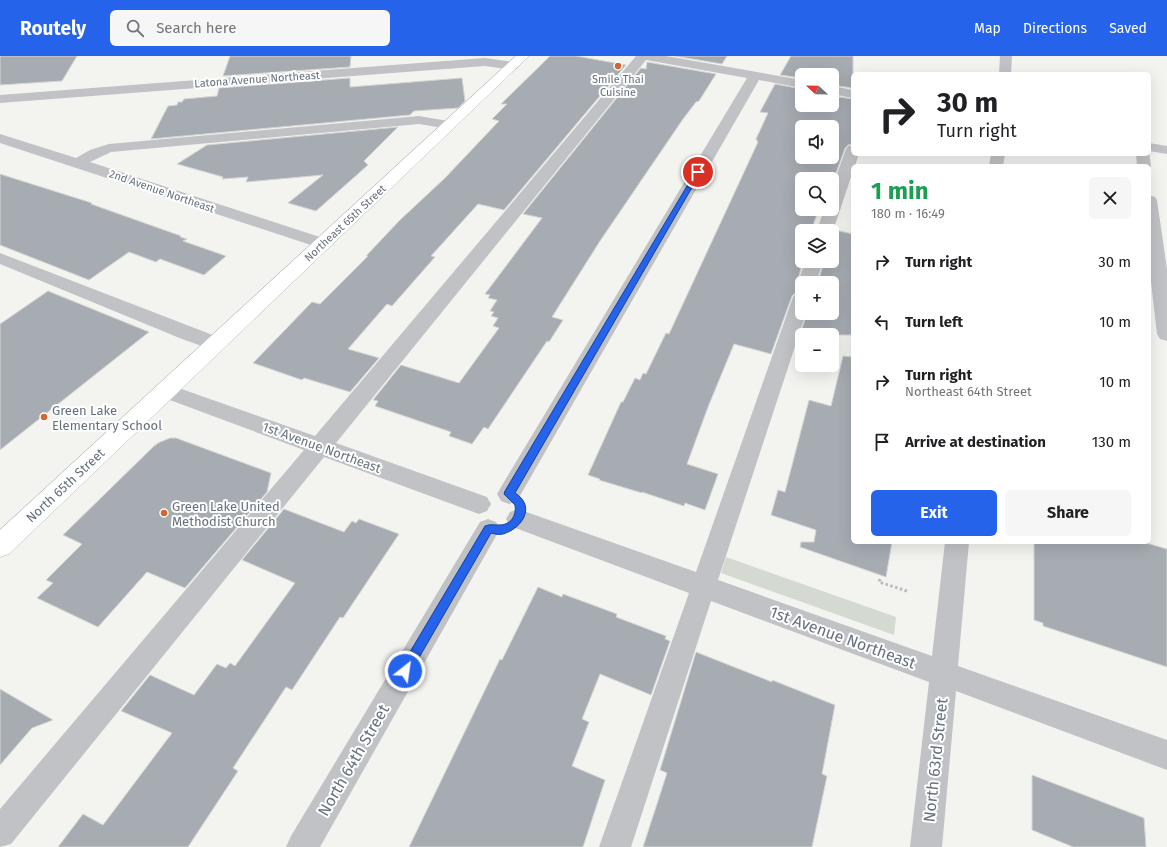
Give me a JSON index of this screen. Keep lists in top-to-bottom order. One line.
{"streets":{"main road":["Northeast 65th Street","North 65th Street"],"street":["Latona Avenue Northeast","2nd Avenue Northeast","1st Avenue Northeast","North 64th Street","North 63rd Street"]},"crossings":[["Latona Avenue Northeast","Northeast 65th Street"],["2nd Avenue Northeast","Northeast 65th Street"],["Northeast 65th Street","1st Avenue Northeast"],["Northeast 65th Street","North 65th Street"],["1st Avenue Northeast","North 65th Street"],["1st Avenue Northeast","North 64th Street"],["1st Avenue Northeast","North 63rd Street"]],"places":["Smile Thai Cuisine","Green Lake Elementary School","Green Lake United Methodist Church"],"north":"left","page":{"header":"Routely","search":"Search here","nav":["Map","Directions","Saved"],"map_buttons":["+","−"],"turn":["30 m","Turn right"],"heading":["1 min","180 m · 16:49"],"list":[{"name":"Turn right","value":"30 m"},{"name":"Turn left","value":"10 m"},{"name":"Turn right","note":"Northeast 64th Street","value":"10 m"},{"name":"Arrive at destination","value":"130 m"}],"buttons":["Exit","Share"]}}
